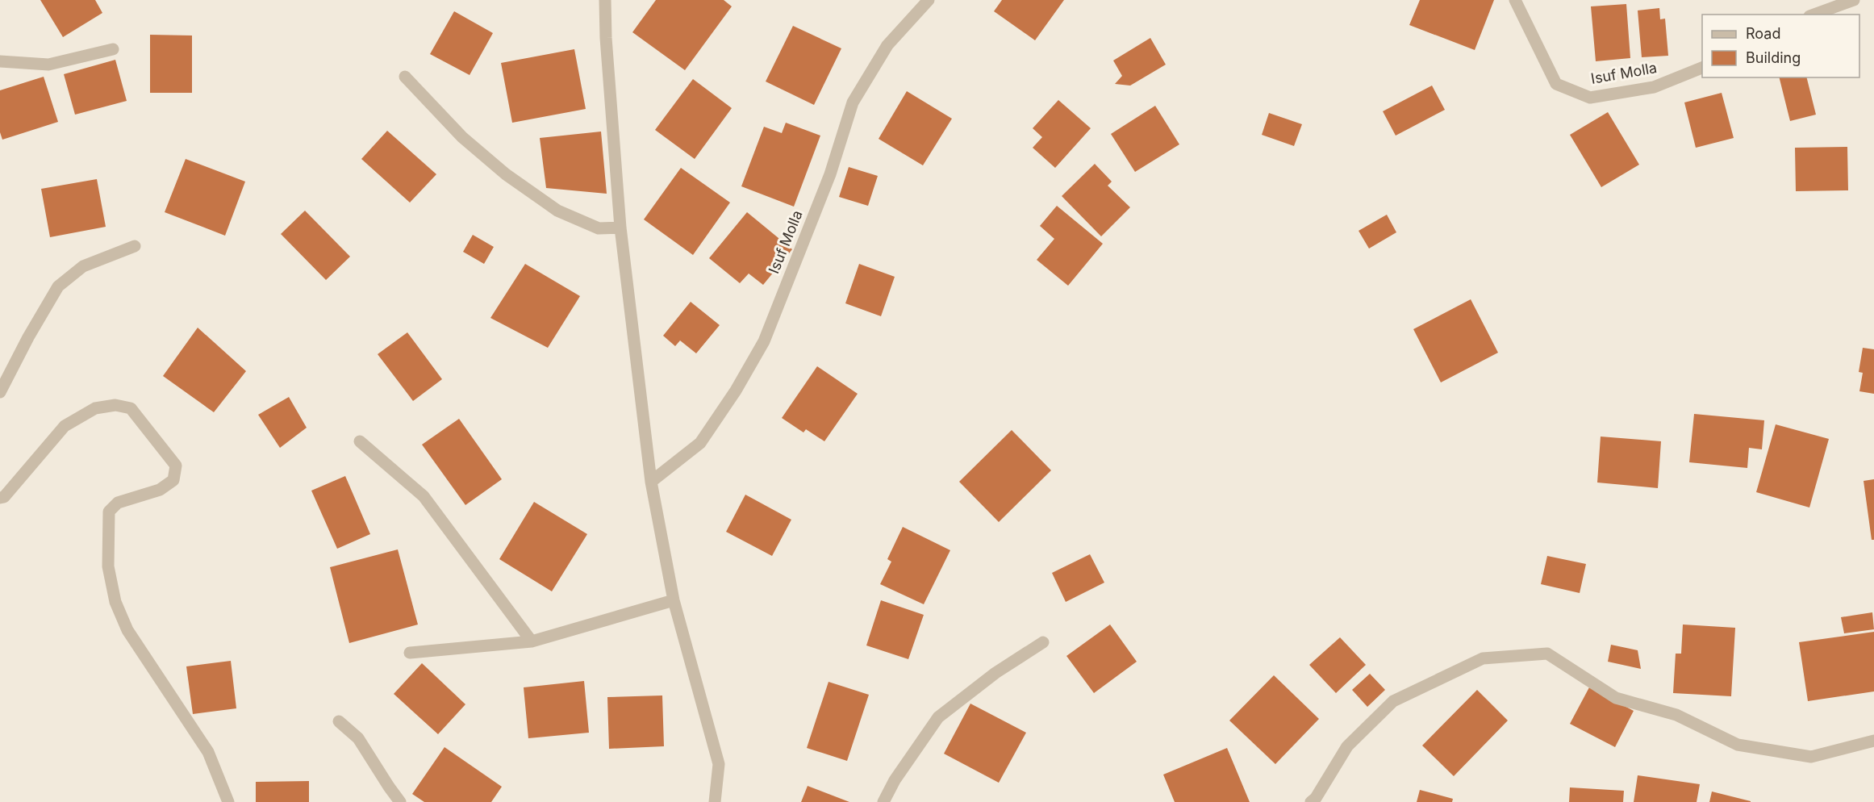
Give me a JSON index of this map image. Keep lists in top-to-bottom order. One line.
{"streets":{"street":["Isuf Molla"]},"legend":["Road","Building"]}
